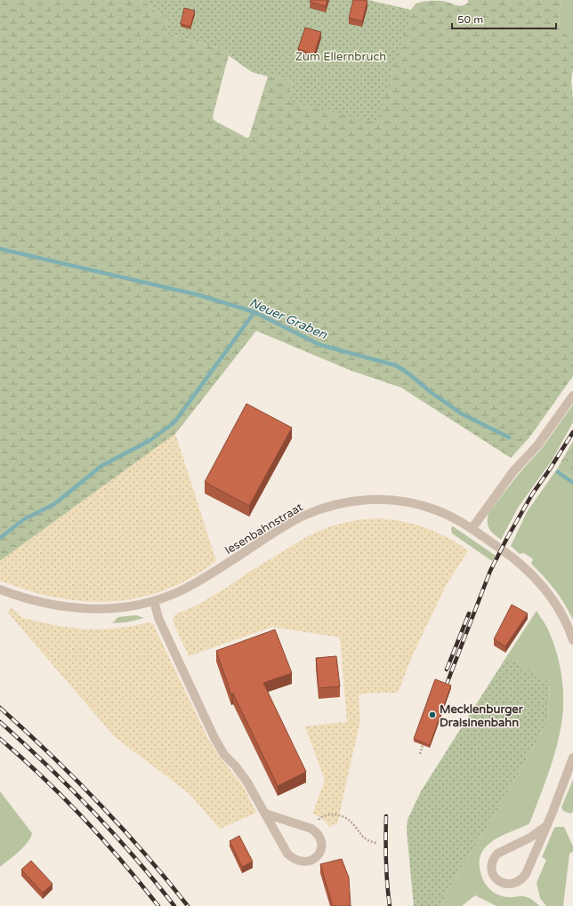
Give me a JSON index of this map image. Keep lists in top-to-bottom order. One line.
{"streets":{"street":["Iesenbahnstraat"]},"water":["Neuer Graben"],"parks":["Zum Ellernbruch"],"places":["Mecklenburger Draisinenbahn"],"scale_bar":"50 m"}
